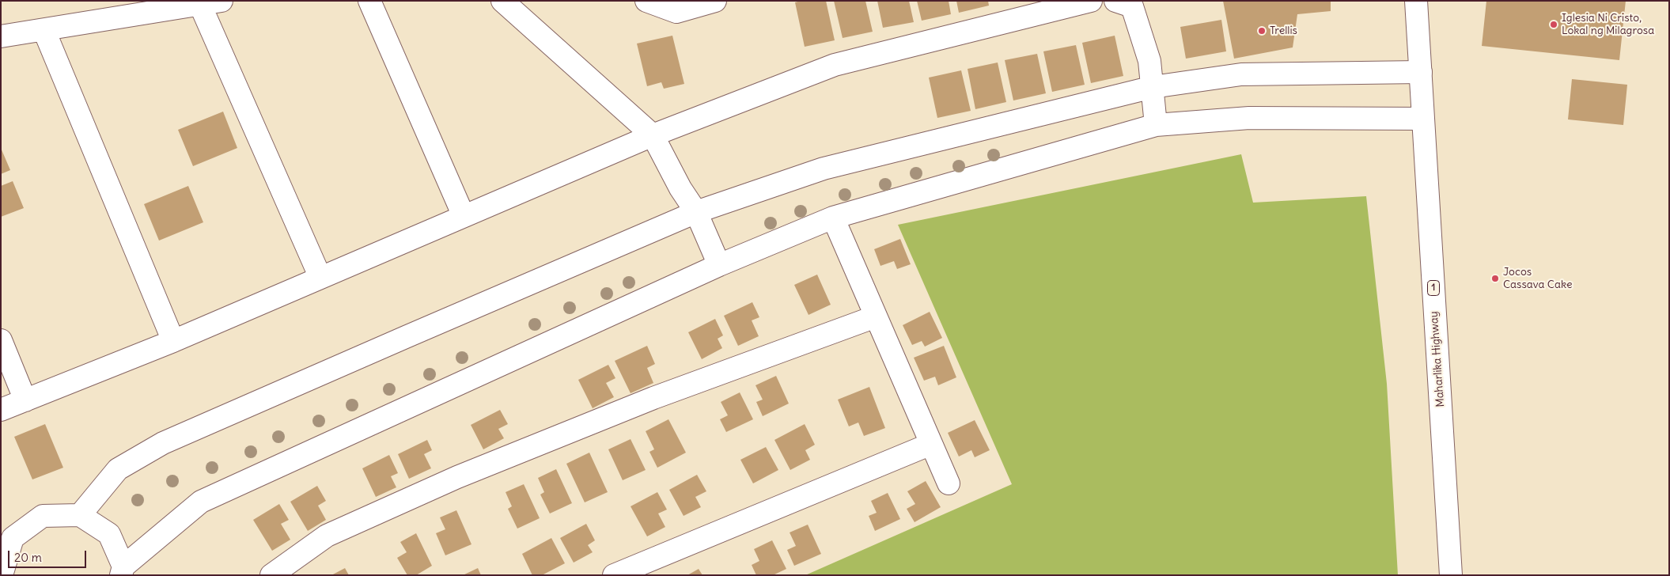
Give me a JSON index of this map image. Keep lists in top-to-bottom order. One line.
{"streets":{"main road":["1","Maharlika Highway"]},"places":["Iglesia Ni Cristo, Lokal ng Milagrosa","Trellis","Jocos Cassava Cake"],"scale_bar":"20 m"}
